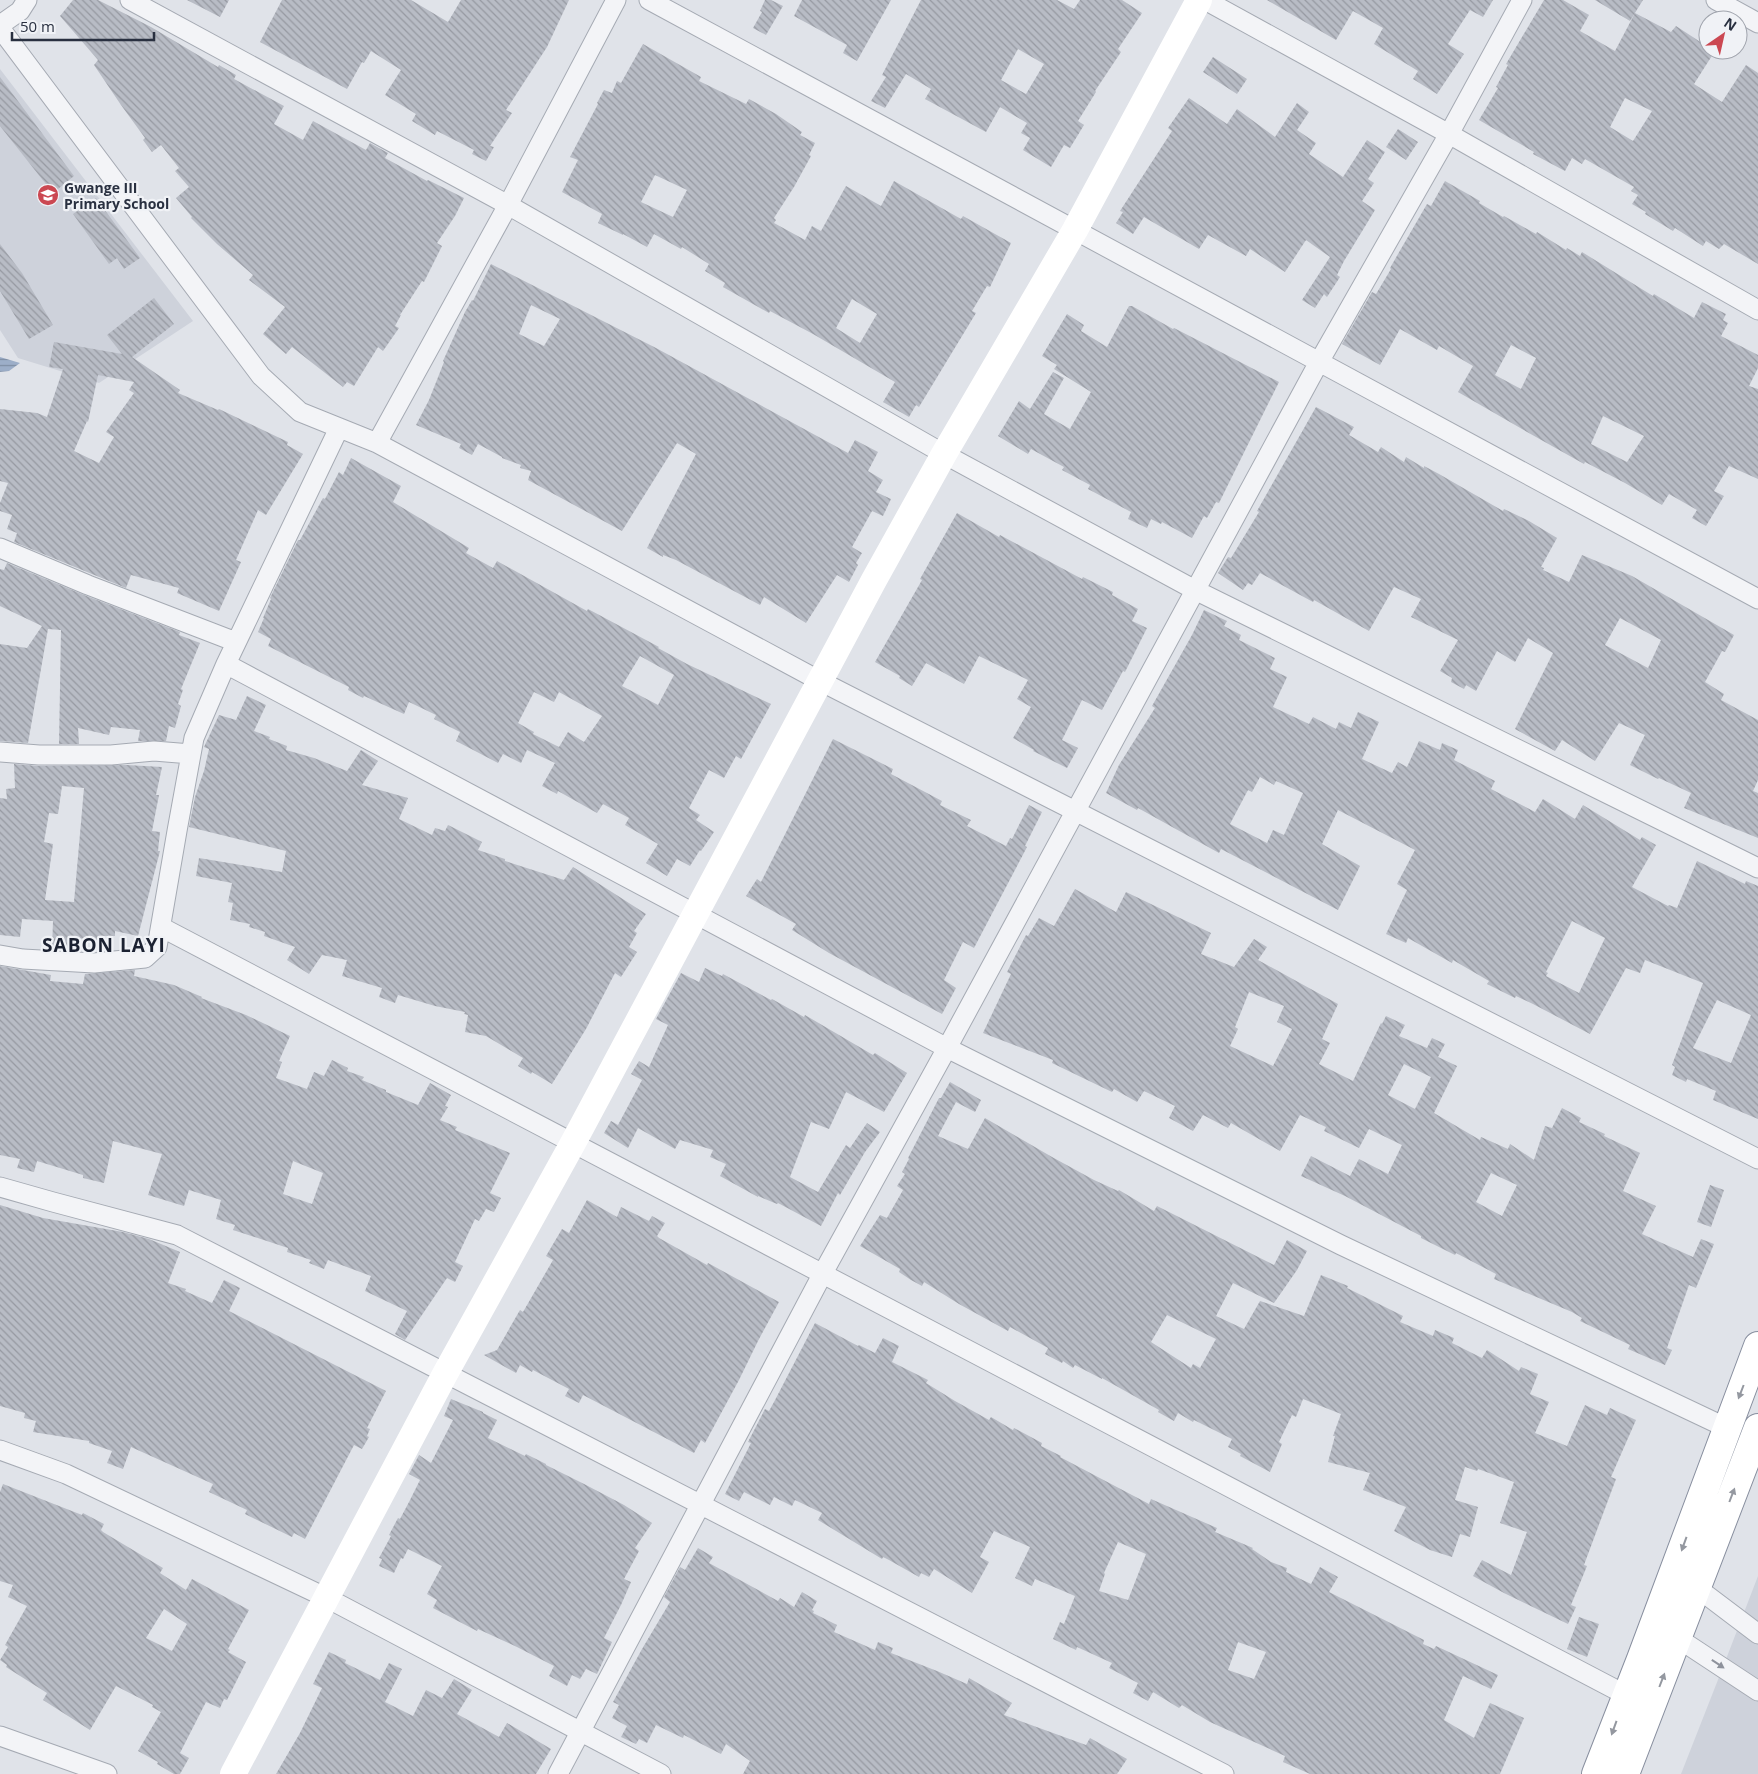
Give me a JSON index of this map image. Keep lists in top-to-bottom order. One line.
{"districts":["SABON LAYI"],"places":{"school or university":["Gwange III Primary School"]},"scale_bar":"50 m","north":"top right"}
